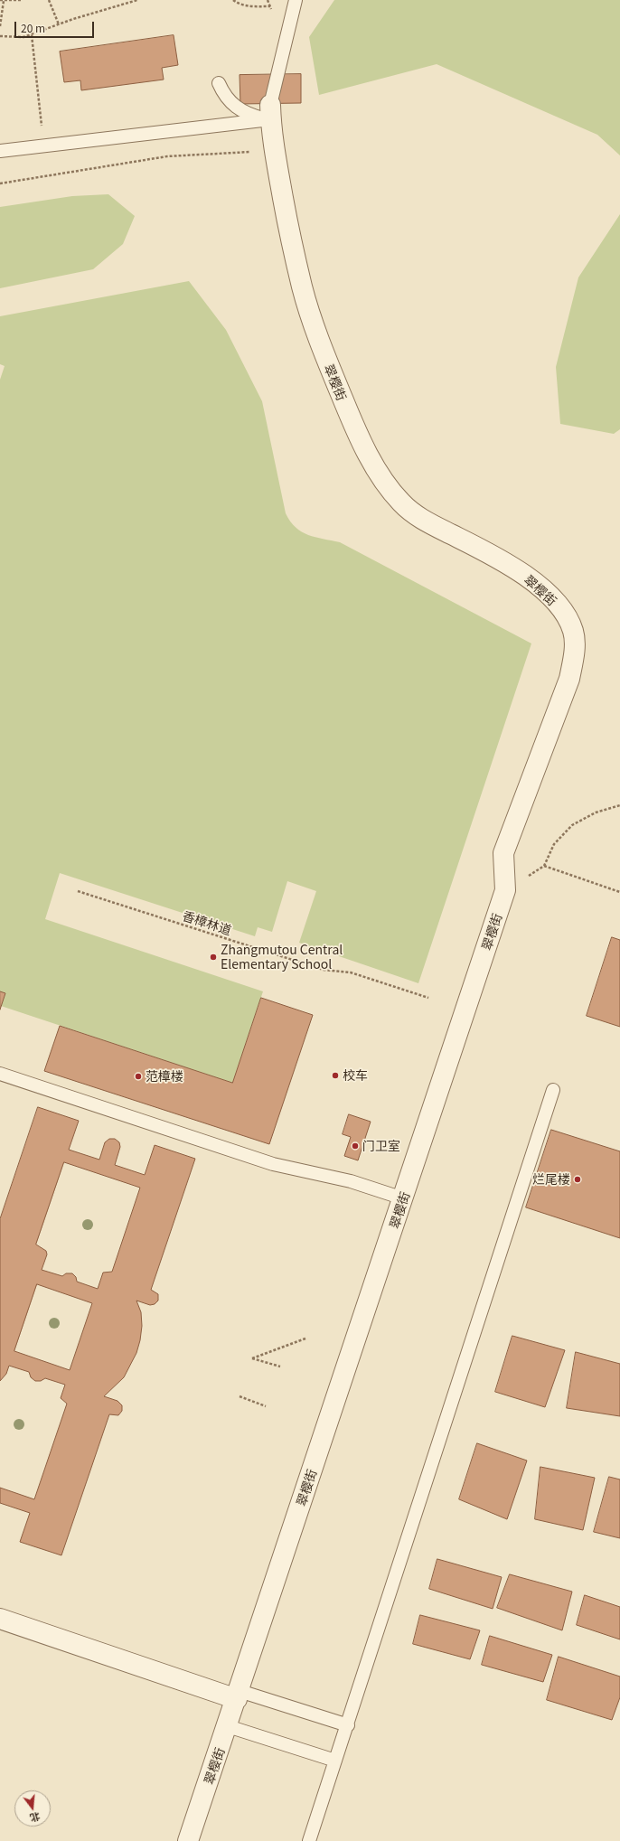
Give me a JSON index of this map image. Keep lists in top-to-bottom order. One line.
{"streets":{"street":["翠樱街"],"path":["香樟林道"]},"places":["Zhangmutou Central Elementary School","校车","范樟楼","门卫室","烂尾楼"],"scale_bar":"20 m","north":"bottom"}
